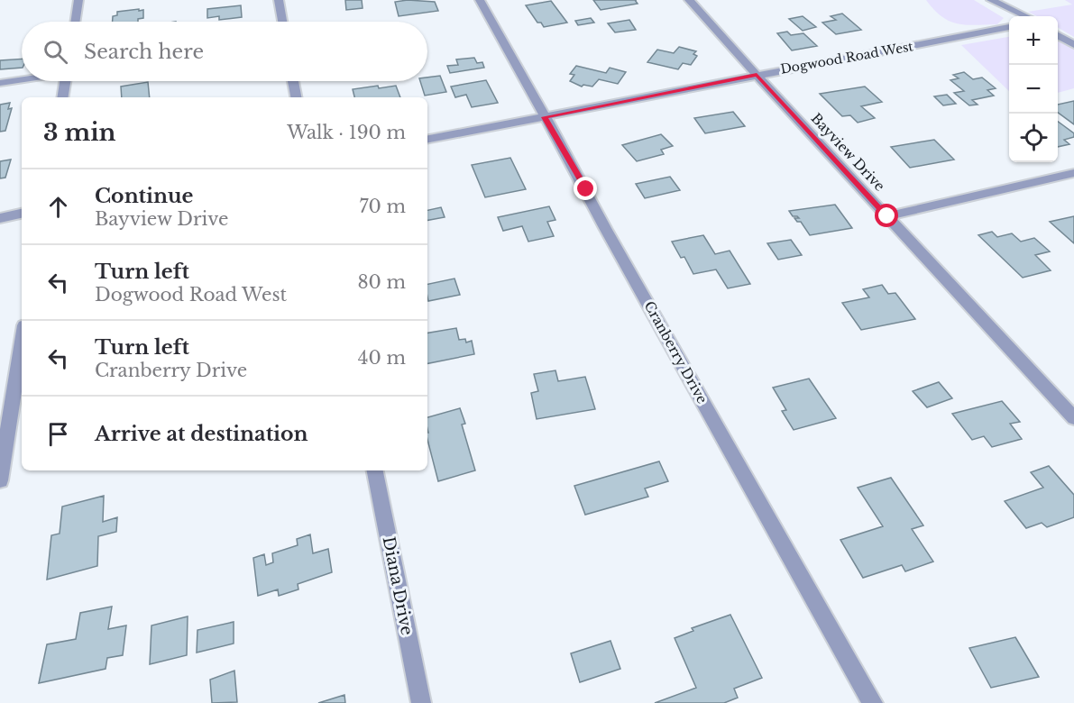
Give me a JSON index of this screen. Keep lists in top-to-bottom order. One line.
{"streets":{"street":["Dogwood Road West","Bayview Drive","Cranberry Drive","Diana Drive"]},"crossings":[["Dogwood Road West","Bayview Drive"],["Dogwood Road West","Cranberry Drive"]],"page":{"map_buttons":["+","−"],"search":"Search here","heading":["3 min","Walk · 190 m"],"list":[["Continue","Bayview Drive","70 m"],["Turn left","Dogwood Road West","80 m"],["Turn left","Cranberry Drive","40 m"],"Arrive at destination"]}}
